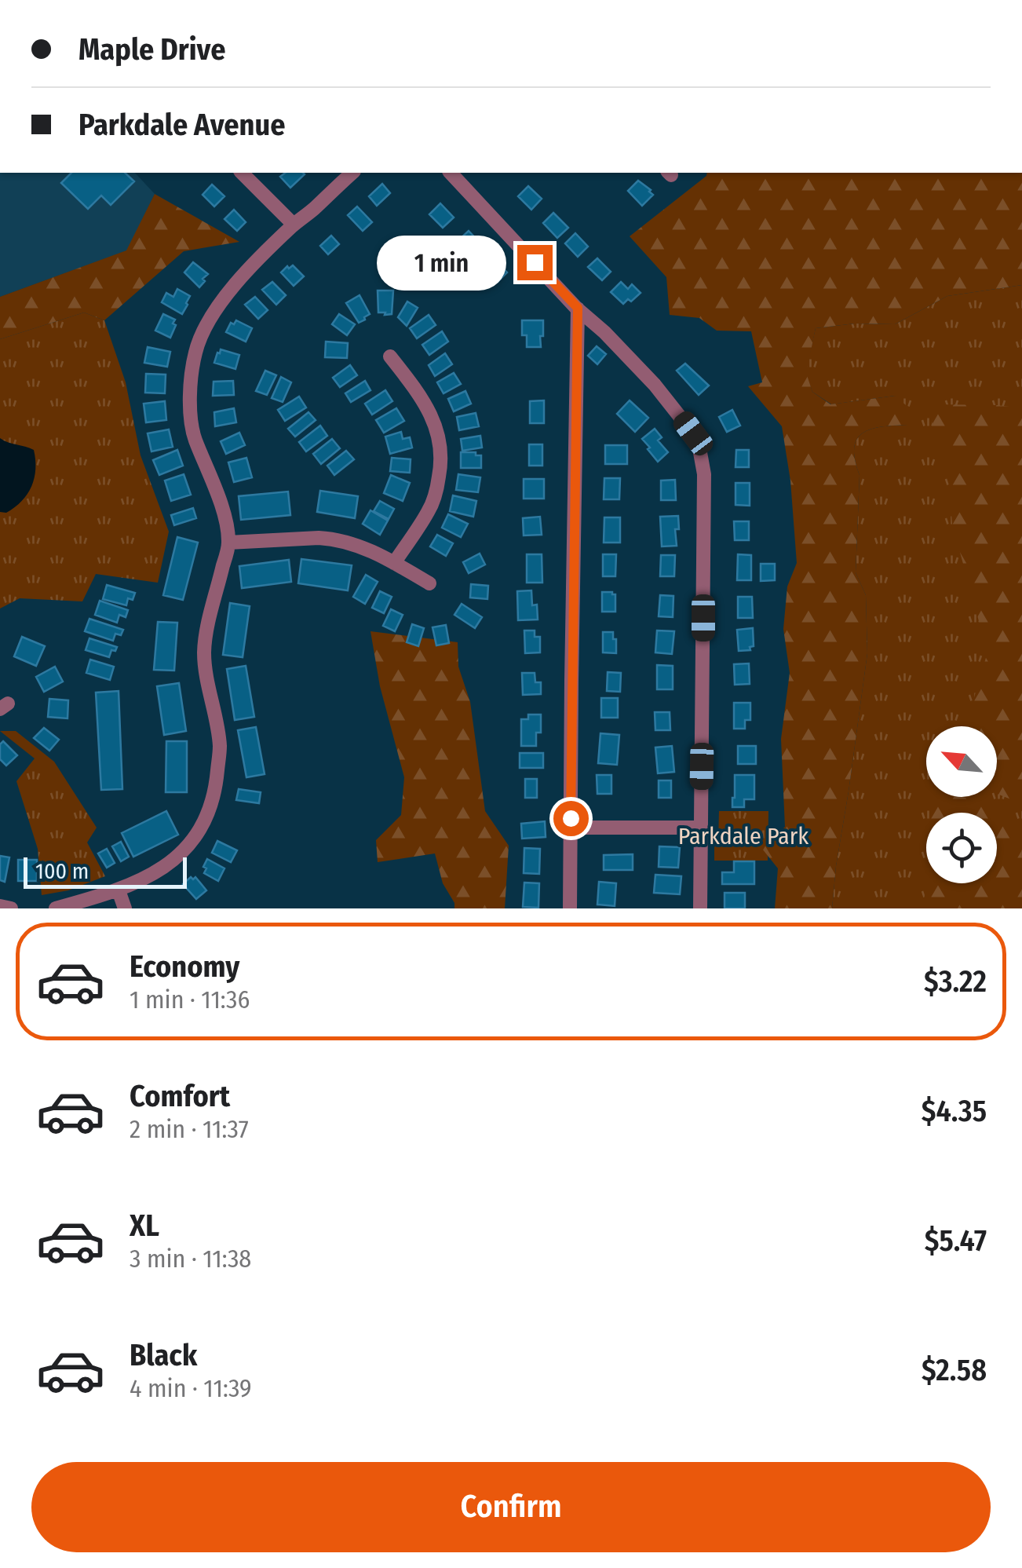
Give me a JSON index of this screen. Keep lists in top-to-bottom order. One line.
{"parks":["Parkdale Park"],"scale_bar":"100 m","north":"top left","page":{"banner":["Maple Drive","Parkdale Avenue"],"bubble":"1 min","scale":"100 m","list":[{"name":"Economy","note":"1 min · 11:36","value":"$3.22"},{"name":"Comfort","note":"2 min · 11:37","value":"$4.35"},{"name":"XL","note":"3 min · 11:38","value":"$5.47"},{"name":"Black","note":"4 min · 11:39","value":"$2.58"}],"buttons":"Confirm"}}
